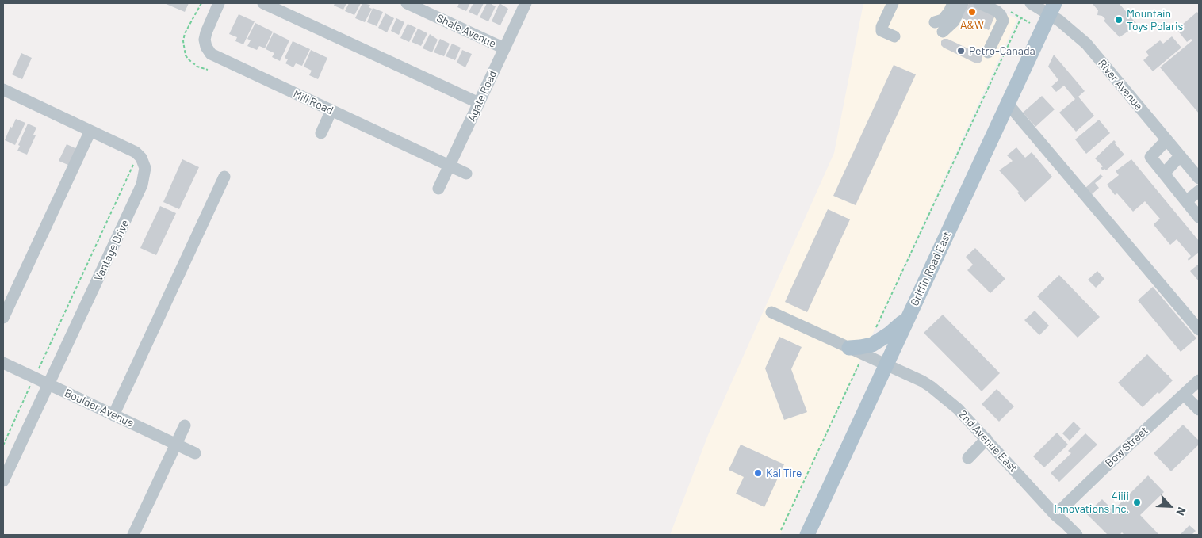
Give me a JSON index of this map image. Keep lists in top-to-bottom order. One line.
{"streets":{"main road":["Griffin Road East"],"street":["Shale Avenue","River Avenue","Agate Road","Mill Road","Vantage Drive","Boulder Avenue","2nd Avenue East","Bow Street"]},"crossings":[["Shale Avenue","Agate Road"],["River Avenue","Griffin Road East"],["Agate Road","Mill Road"],["Vantage Drive","Boulder Avenue"],["Griffin Road East","2nd Avenue East"],["2nd Avenue East","Bow Street"]],"places":["A&W","Mountain Toys Polaris","Petro-Canada","Kal Tire","4iiii Innovations Inc."],"north":"bottom right"}
